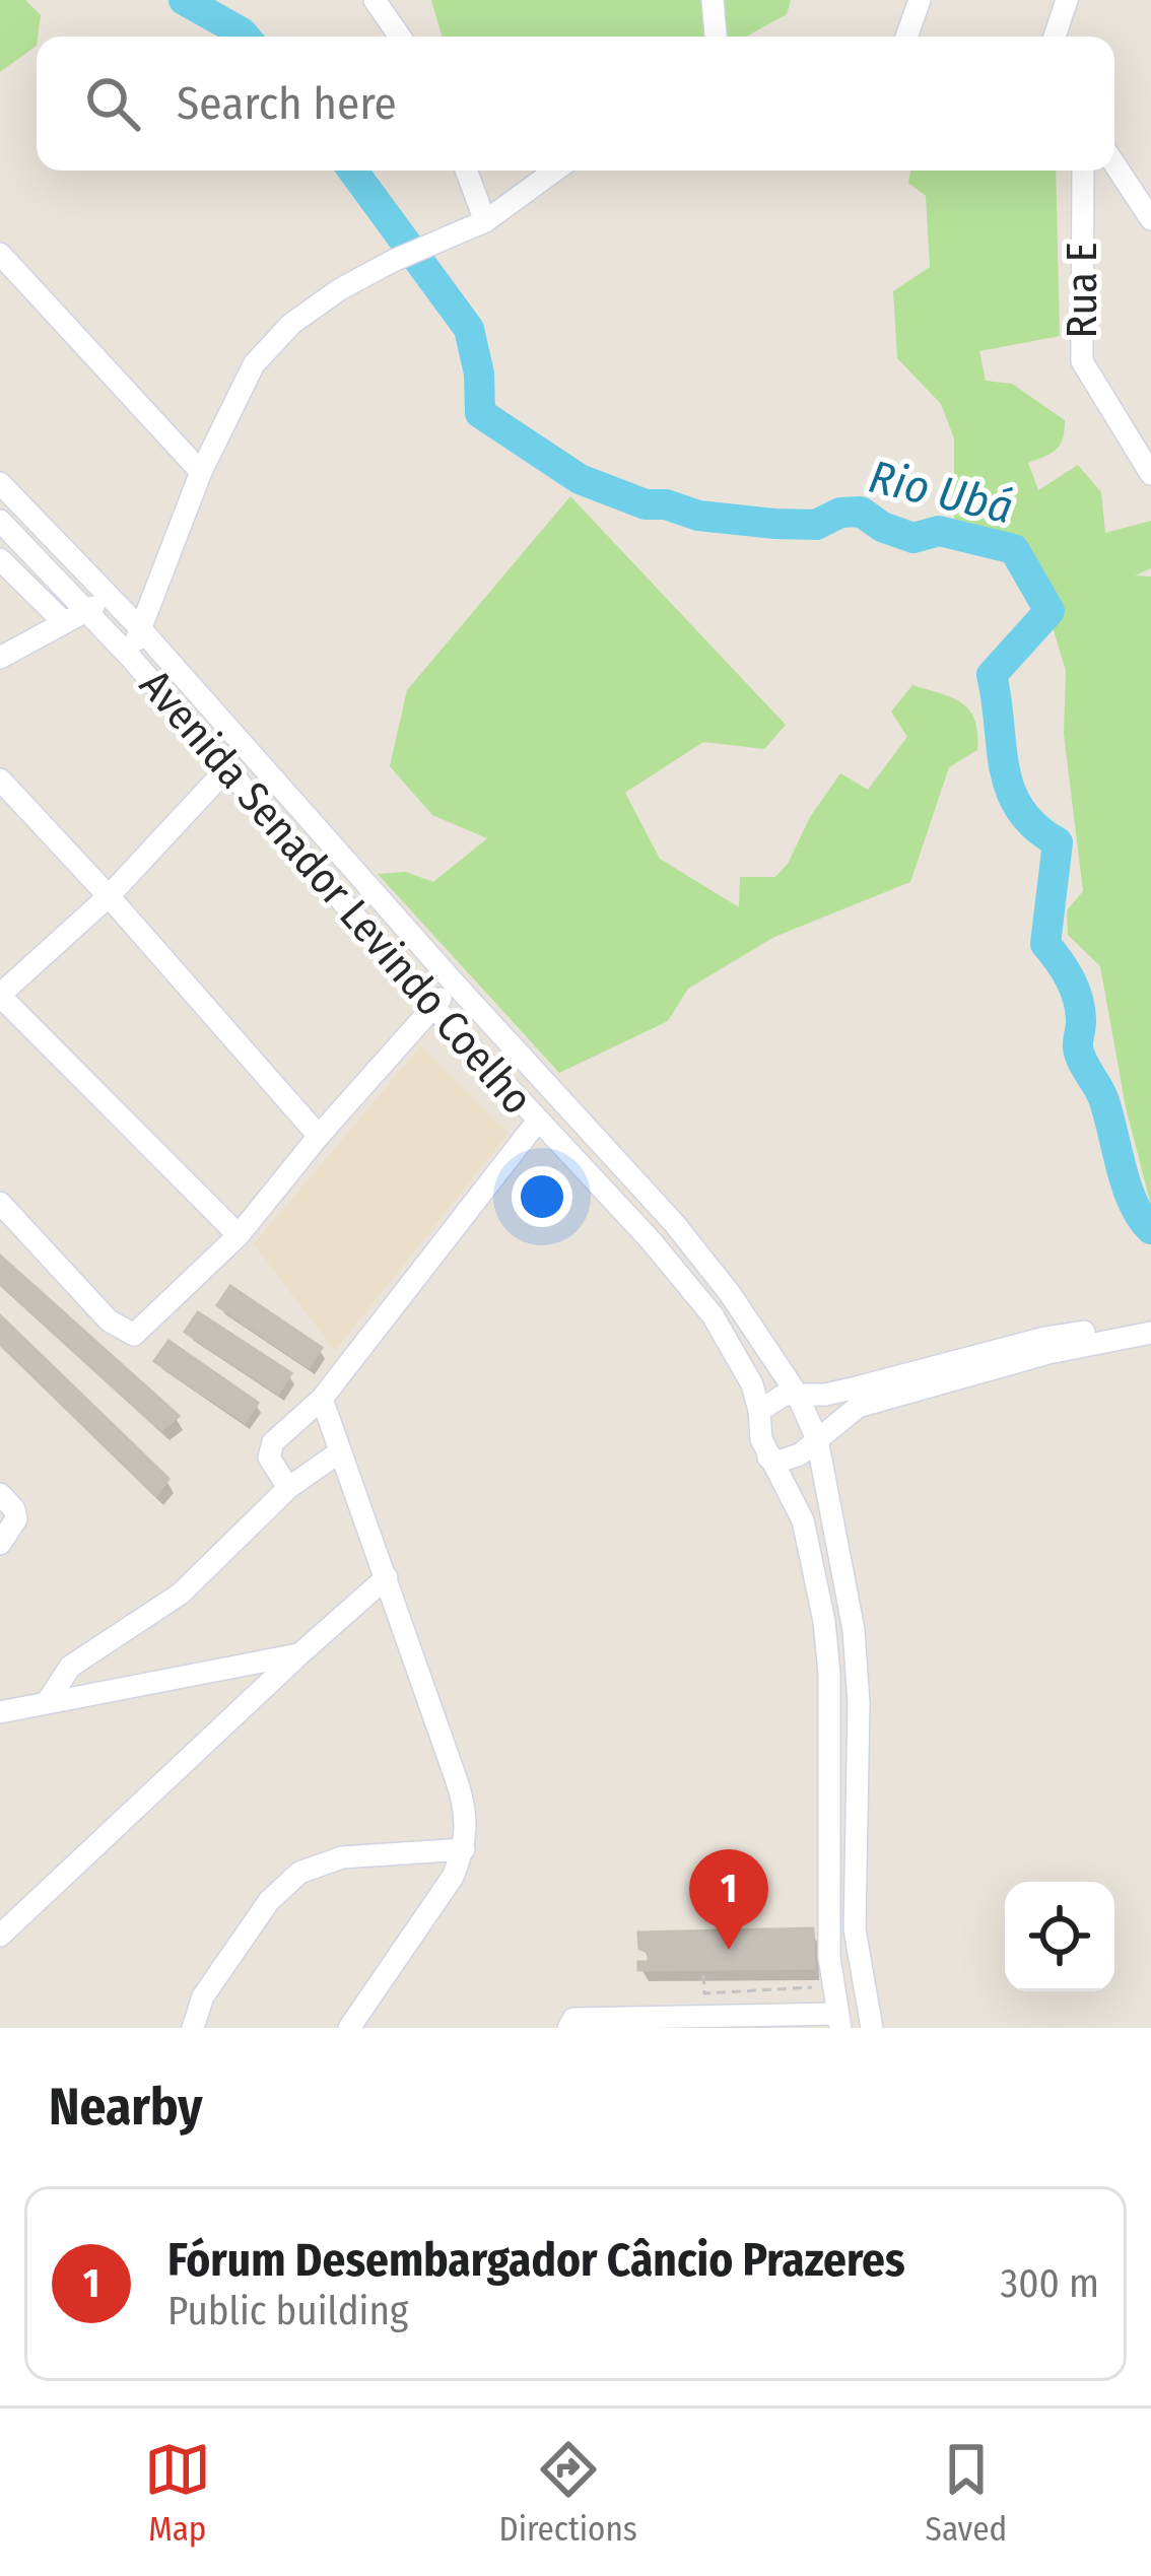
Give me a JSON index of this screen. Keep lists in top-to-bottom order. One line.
{"streets":{"street":["Rua E","Avenida Senador Levindo Coelho"]},"water":["Rio Ubá"],"page":{"search":"Search here","pins":"1","heading":"Nearby","list":[{"mark":"1","name":"Fórum Desembargador Câncio Prazeres","note":"Public building","value":"300 m"}],"nav":["Map","Directions","Saved"]}}
